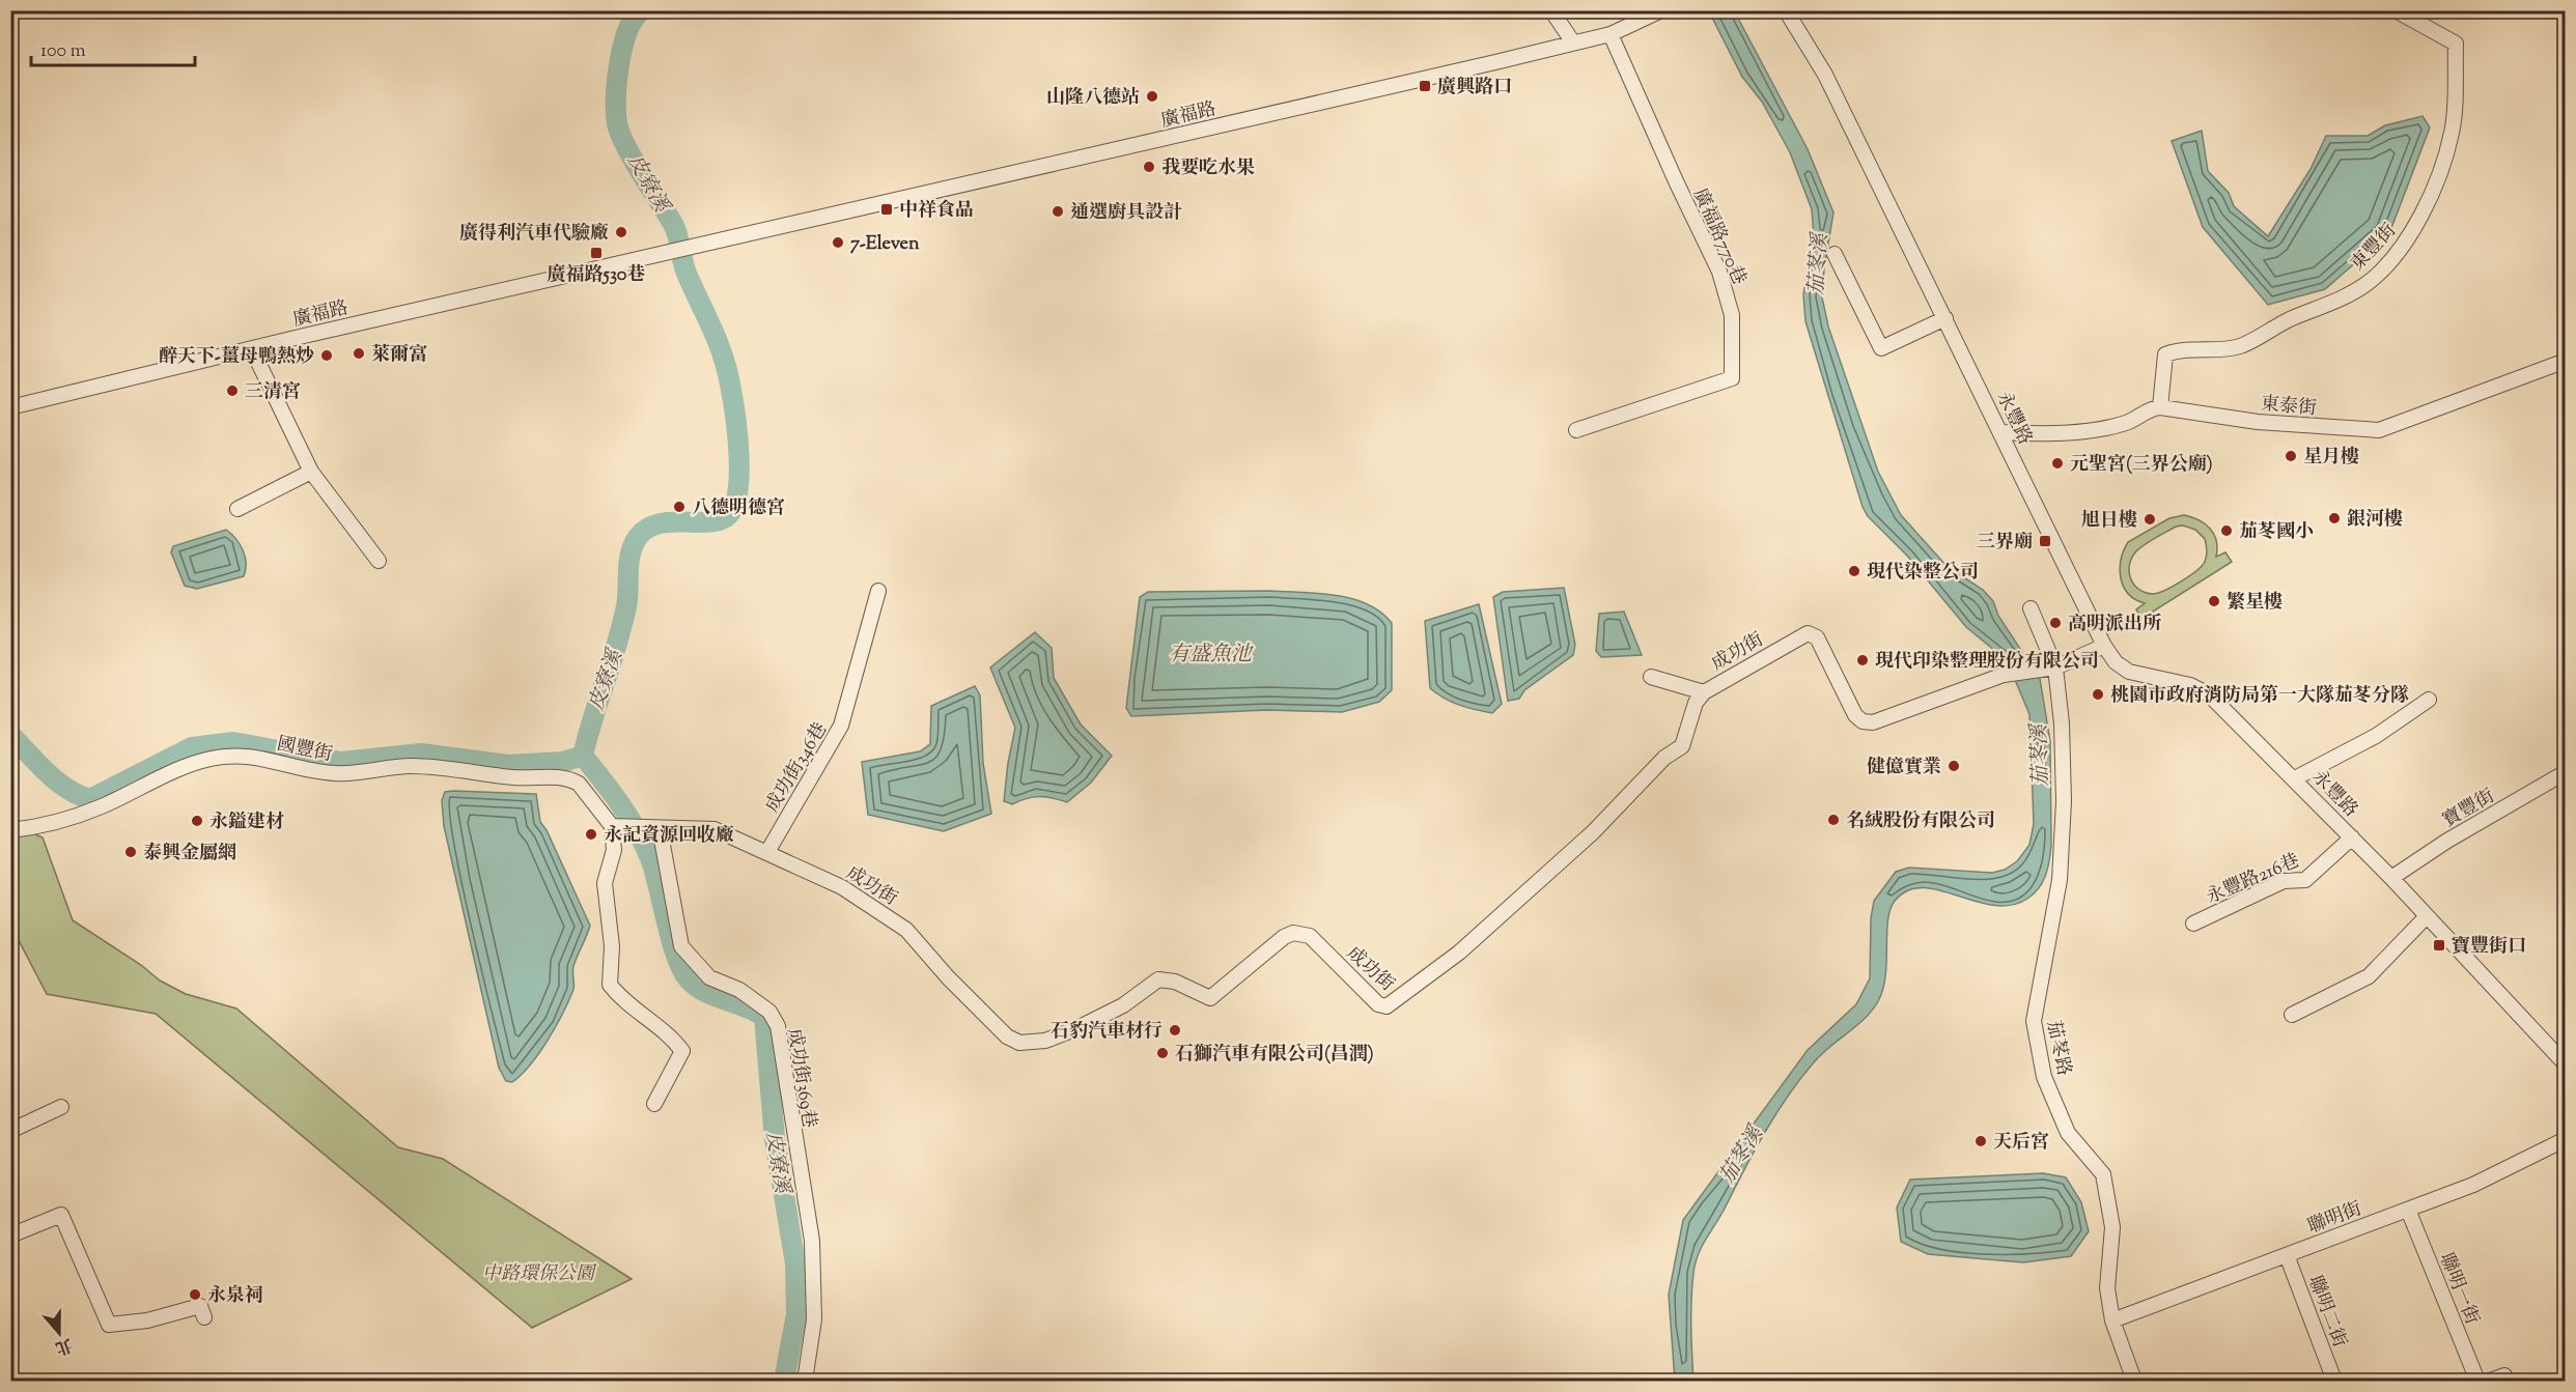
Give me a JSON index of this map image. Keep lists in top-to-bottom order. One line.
{"streets":{"street":["廣福路","廣福路770巷","東豐街","東泰街","永豐路","成功街","國豐街","成功街346巷","寶豐街","永豐路216巷","茄苳路","成功街369巷","聯明街","聯明一街","聯明二街"]},"crossings":[["廣福路","廣福路770巷"],["東豐街","東泰街"],["永豐路","寶豐街"],["永豐路","永豐路216巷"],["成功街","國豐街"],["成功街","成功街346巷"],["成功街","茄苳路"],["成功街","成功街369巷"],["茄苳路","聯明街"],["聯明街","聯明一街"],["聯明街","聯明二街"]],"water":["皮寮溪","茄苳溪","有盛魚池"],"parks":["中路環保公園"],"places":{"transit":["廣興路口","中祥食品","廣福路530巷","三界廟","寶豐街口"],"other":["山隆八德站","我要吃水果","通選廚具設計","廣得利汽車代驗廠","7-Eleven","萊爾富","醉天下-薑母鴨熱炒","三清宮","星月樓","元聖宮(三界公廟)","八德明德宮","銀河樓","旭日樓","茄苳國小","現代染整公司","繁星樓","高明派出所","現代印染整理股份有限公司","桃園市政府消防局第一大隊茄苳分隊","健億實業","名絨股份有限公司","永鎰建材","永記資源回收廠","泰興金屬網","石豹汽車材行","石獅汽車有限公司(昌潤)","天后宮","永泉祠"]},"scale_bar":"100 m","north":"bottom"}
